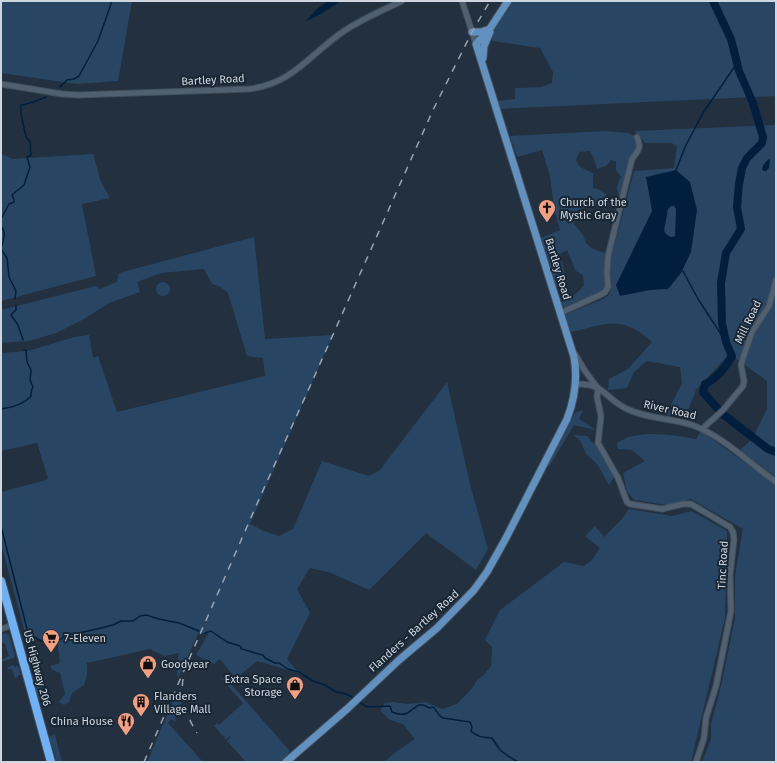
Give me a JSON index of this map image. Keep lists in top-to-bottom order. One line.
{"streets":{"highway":["US Highway 206"],"main road":["Bartley Road","Flanders - Bartley Road"],"street":["Mill Road","River Road","Tinc Road"]},"crossings":[["Bartley Road","River Road"],["Bartley Road","Flanders - Bartley Road"],["Mill Road","River Road"],["River Road","Tinc Road"],["River Road","Flanders - Bartley Road"]],"places":{"church":["Church of the Mystic Gray"],"supermarket":["7-Eleven"],"shop":["Goodyear","Extra Space Storage"],"building":["Flanders Village Mall"],"restaurant":["China House"]}}
